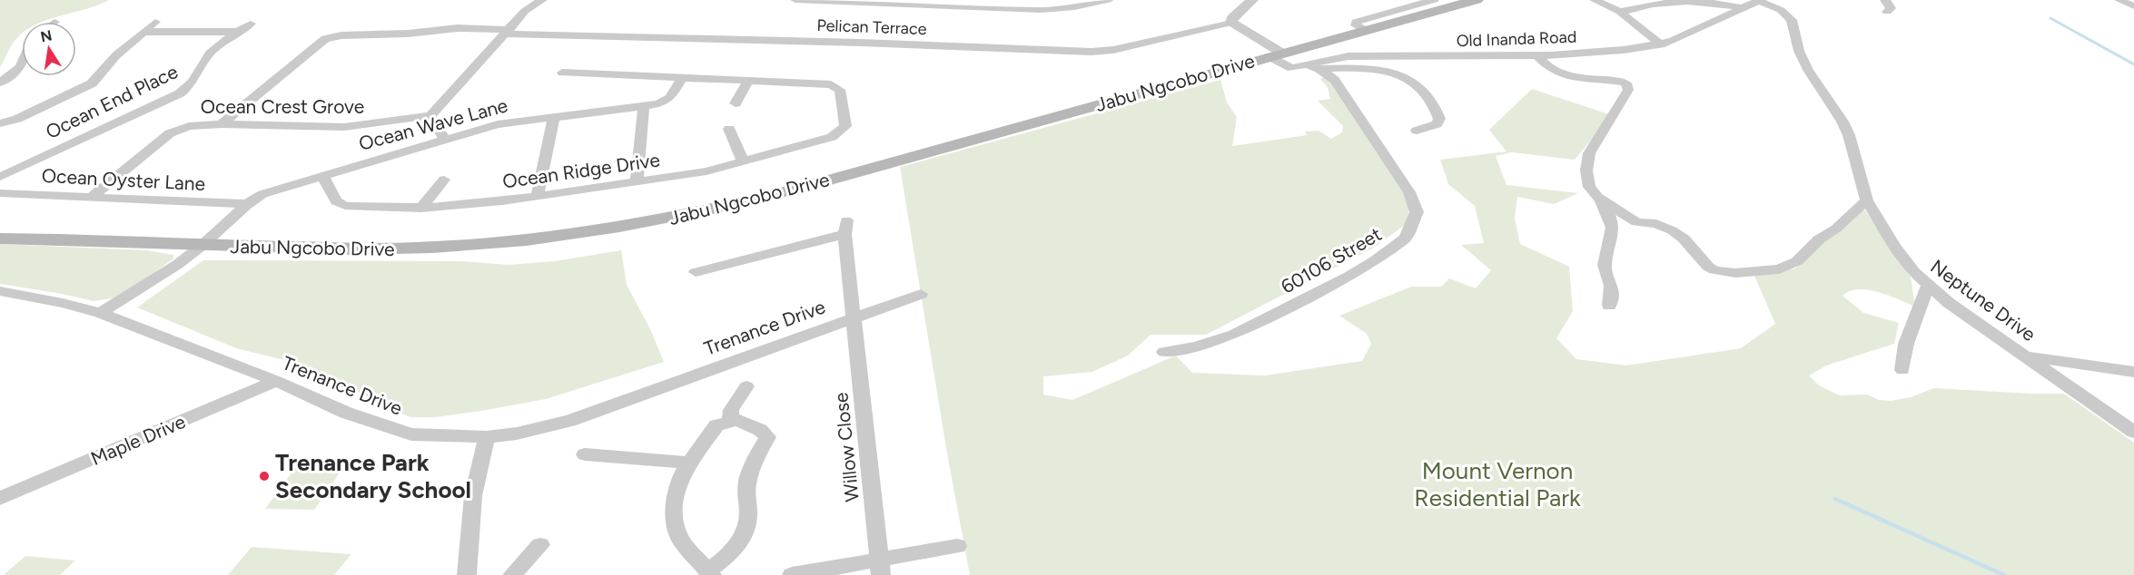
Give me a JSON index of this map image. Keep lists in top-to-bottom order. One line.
{"streets":{"main road":["Jabu Ngcobo Drive"],"street":["Pelican Terrace","Old Inanda Road","Ocean End Place","Ocean Crest Grove","Ocean Wave Lane","Ocean Ridge Drive","Ocean Oyster Lane","60106 Street","Neptune Drive","Trenance Drive","Maple Drive","Willow Close"]},"crossings":[["Pelican Terrace","Ocean Crest Grove"],["Old Inanda Road","Jabu Ngcobo Drive"],["Old Inanda Road","60106 Street"],["Old Inanda Road","Neptune Drive"],["Jabu Ngcobo Drive","Ocean Wave Lane"],["Ocean Crest Grove","Ocean Oyster Lane"],["Ocean Wave Lane","Ocean Ridge Drive"],["Ocean Wave Lane","Ocean Oyster Lane"],["Ocean Wave Lane","Trenance Drive"],["Trenance Drive","Maple Drive"],["Trenance Drive","Willow Close"]],"parks":["Mount Vernon Residential Park"],"places":["Trenance Park Secondary School"],"north":"top"}
